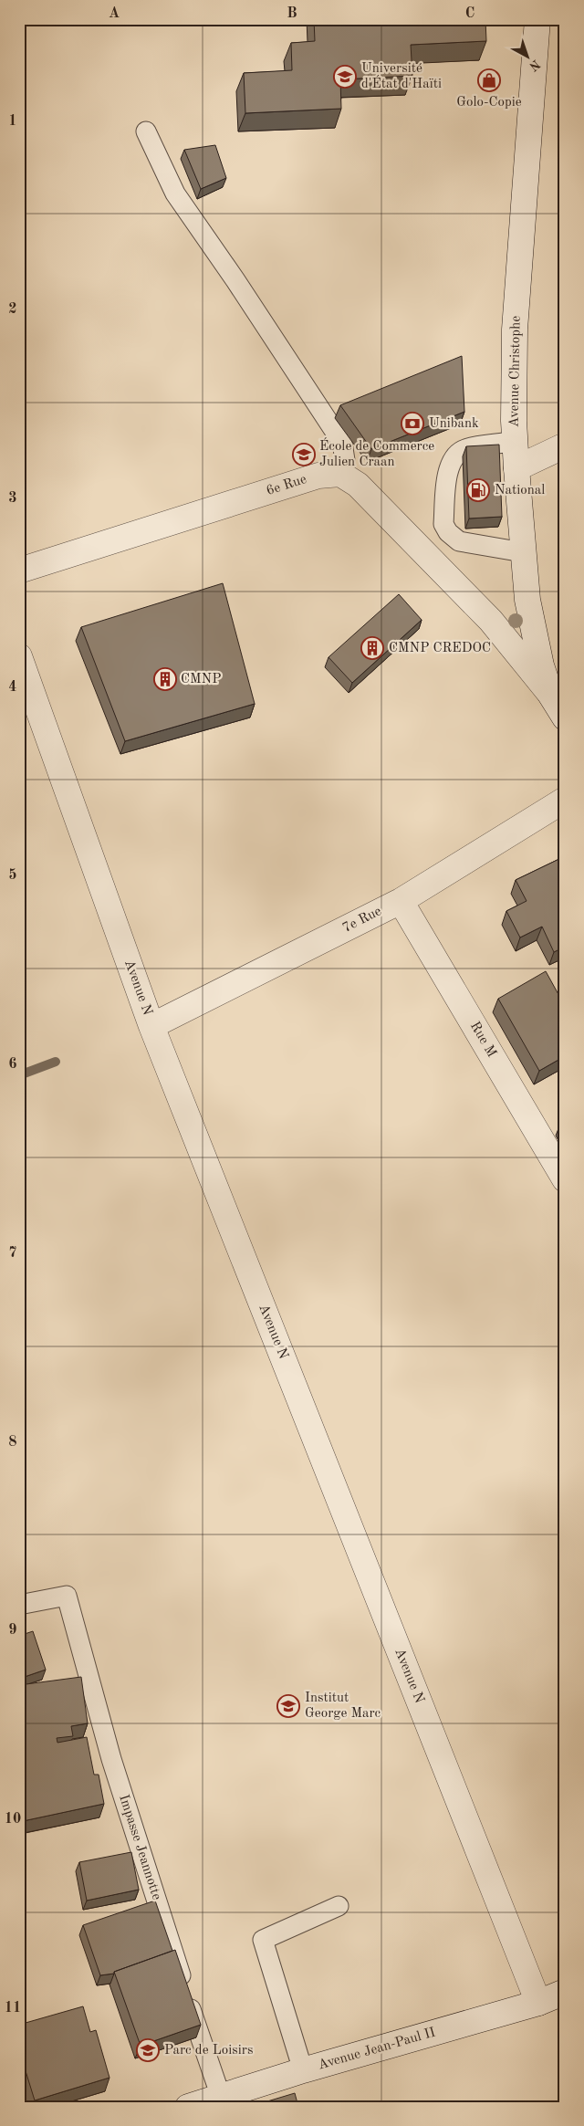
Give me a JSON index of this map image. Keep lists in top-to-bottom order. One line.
{"streets":{"street":["Avenue Christophe","6e Rue","7e Rue","Avenue N","Rue M","Avenue Jean-Paul II"],"lane":["Impasse Jeannotte"]},"crossings":[["7e Rue","Avenue N"],["7e Rue","Rue M"],["Avenue N","Avenue Jean-Paul II"],["Impasse Jeannotte","Avenue Jean-Paul II"]],"places":{"school or university":["Université d'État d'Haïti","École de Commerce Julien Craan","Institut George Marc","Parc de Loisirs"],"shop":["Golo-Copie"],"bank":["Unibank"],"fuel station":["National"],"building":["CMNP CREDOC","CMNP"]},"north":"bottom right","grid":{"columns":["A","B","C"],"rows":["1","2","3","4","5","6","7","8","9","10","11"]}}
